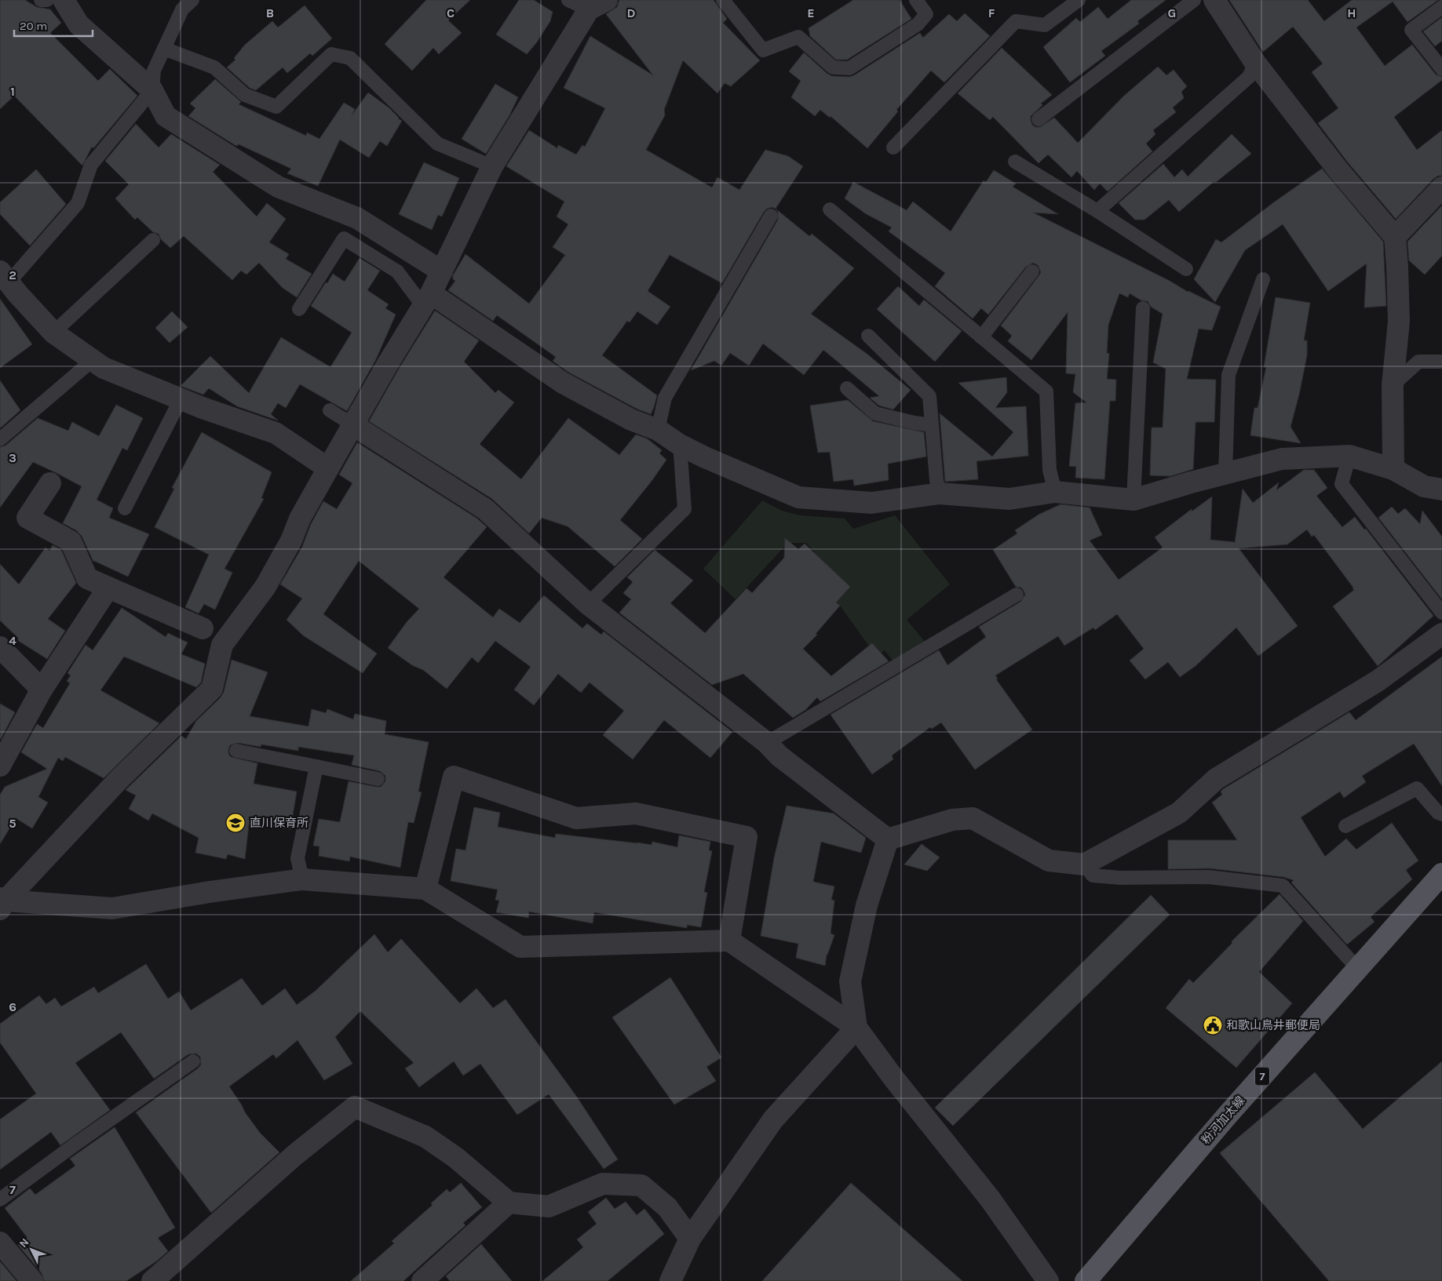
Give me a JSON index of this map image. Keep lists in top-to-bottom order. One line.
{"streets":{"main road":["7","粉河加太線"]},"places":{"school or university":["直川保育所"],"public building":["和歌山鳥井郵便局"]},"scale_bar":"20 m","north":"top left","grid":{"columns":["B","C","D","E","F","G","H"],"rows":["1","2","3","4","5","6","7"]}}
